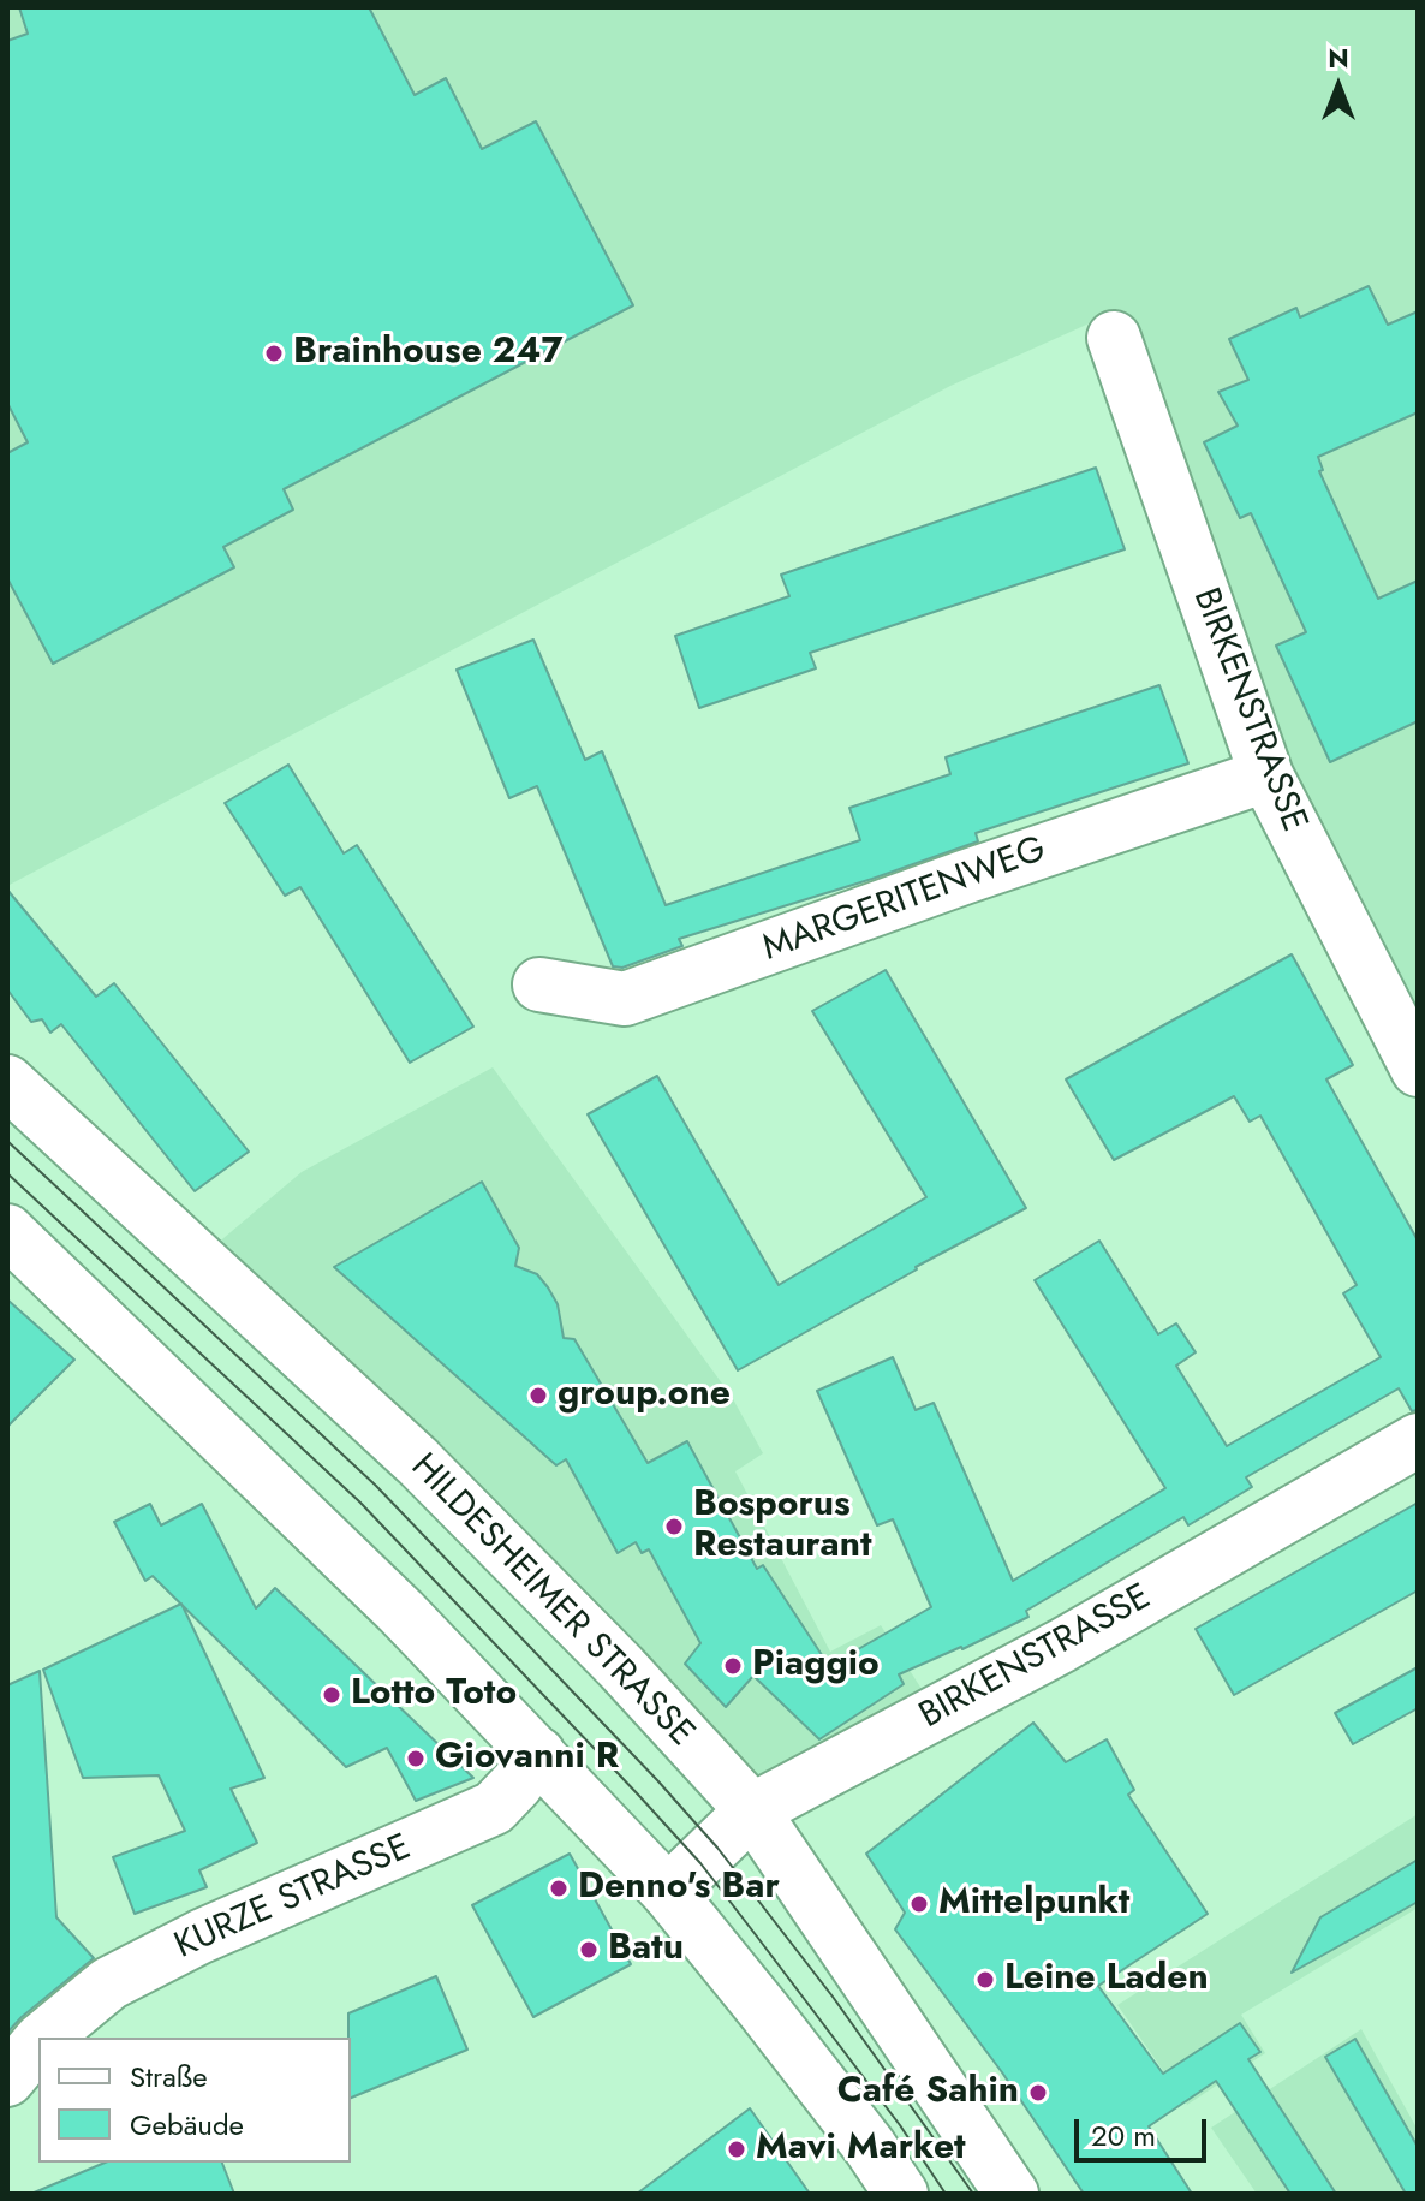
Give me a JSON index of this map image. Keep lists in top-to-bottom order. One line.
{"streets":{"street":["BIRKENSTRASSE","MARGERITENWEG","HILDESHEIMER STRASSE","KURZE STRASSE"]},"crossings":[["BIRKENSTRASSE","MARGERITENWEG"],["BIRKENSTRASSE","HILDESHEIMER STRASSE"]],"places":["Brainhouse 247","group.one","Bosporus Restaurant","Piaggio","Lotto Toto","Giovanni R","Denno's Bar","Mittelpunkt","Batu","Leine Laden","Café Sahin","Mavi Market"],"legend":["Straße","Gebäude"],"scale_bar":"20 m","north":"top"}
